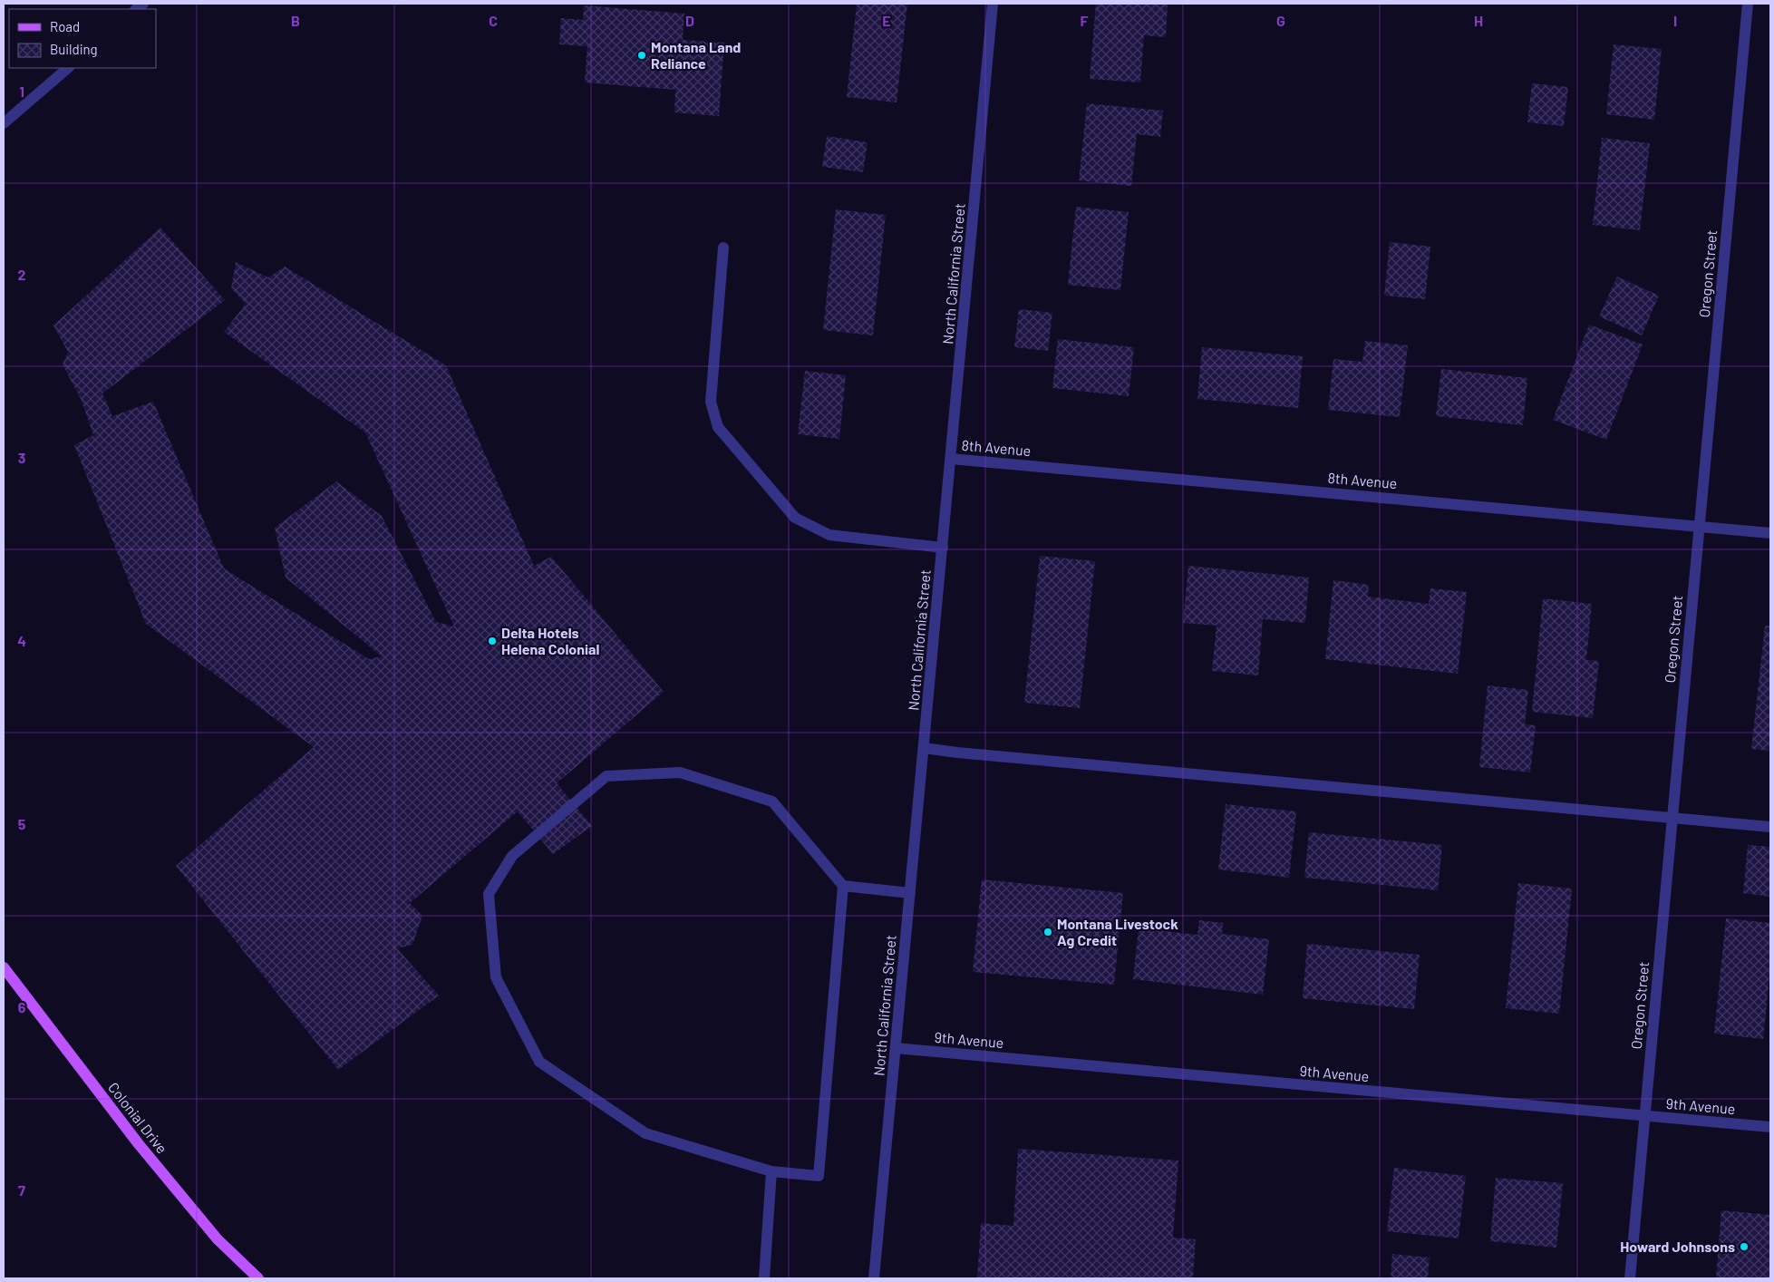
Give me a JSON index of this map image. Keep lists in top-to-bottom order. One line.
{"streets":{"main road":["Colonial Drive"],"street":["North California Street","Oregon Street","8th Avenue","9th Avenue"]},"crossings":[["North California Street","8th Avenue"],["North California Street","9th Avenue"],["Oregon Street","8th Avenue"],["Oregon Street","9th Avenue"]],"places":["Montana Land Reliance","Delta Hotels Helena Colonial","Montana Livestock Ag Credit","Howard Johnsons"],"legend":["Road","Building"],"grid":{"columns":["B","C","D","E","F","G","H","I"],"rows":["1","2","3","4","5","6","7"]}}
